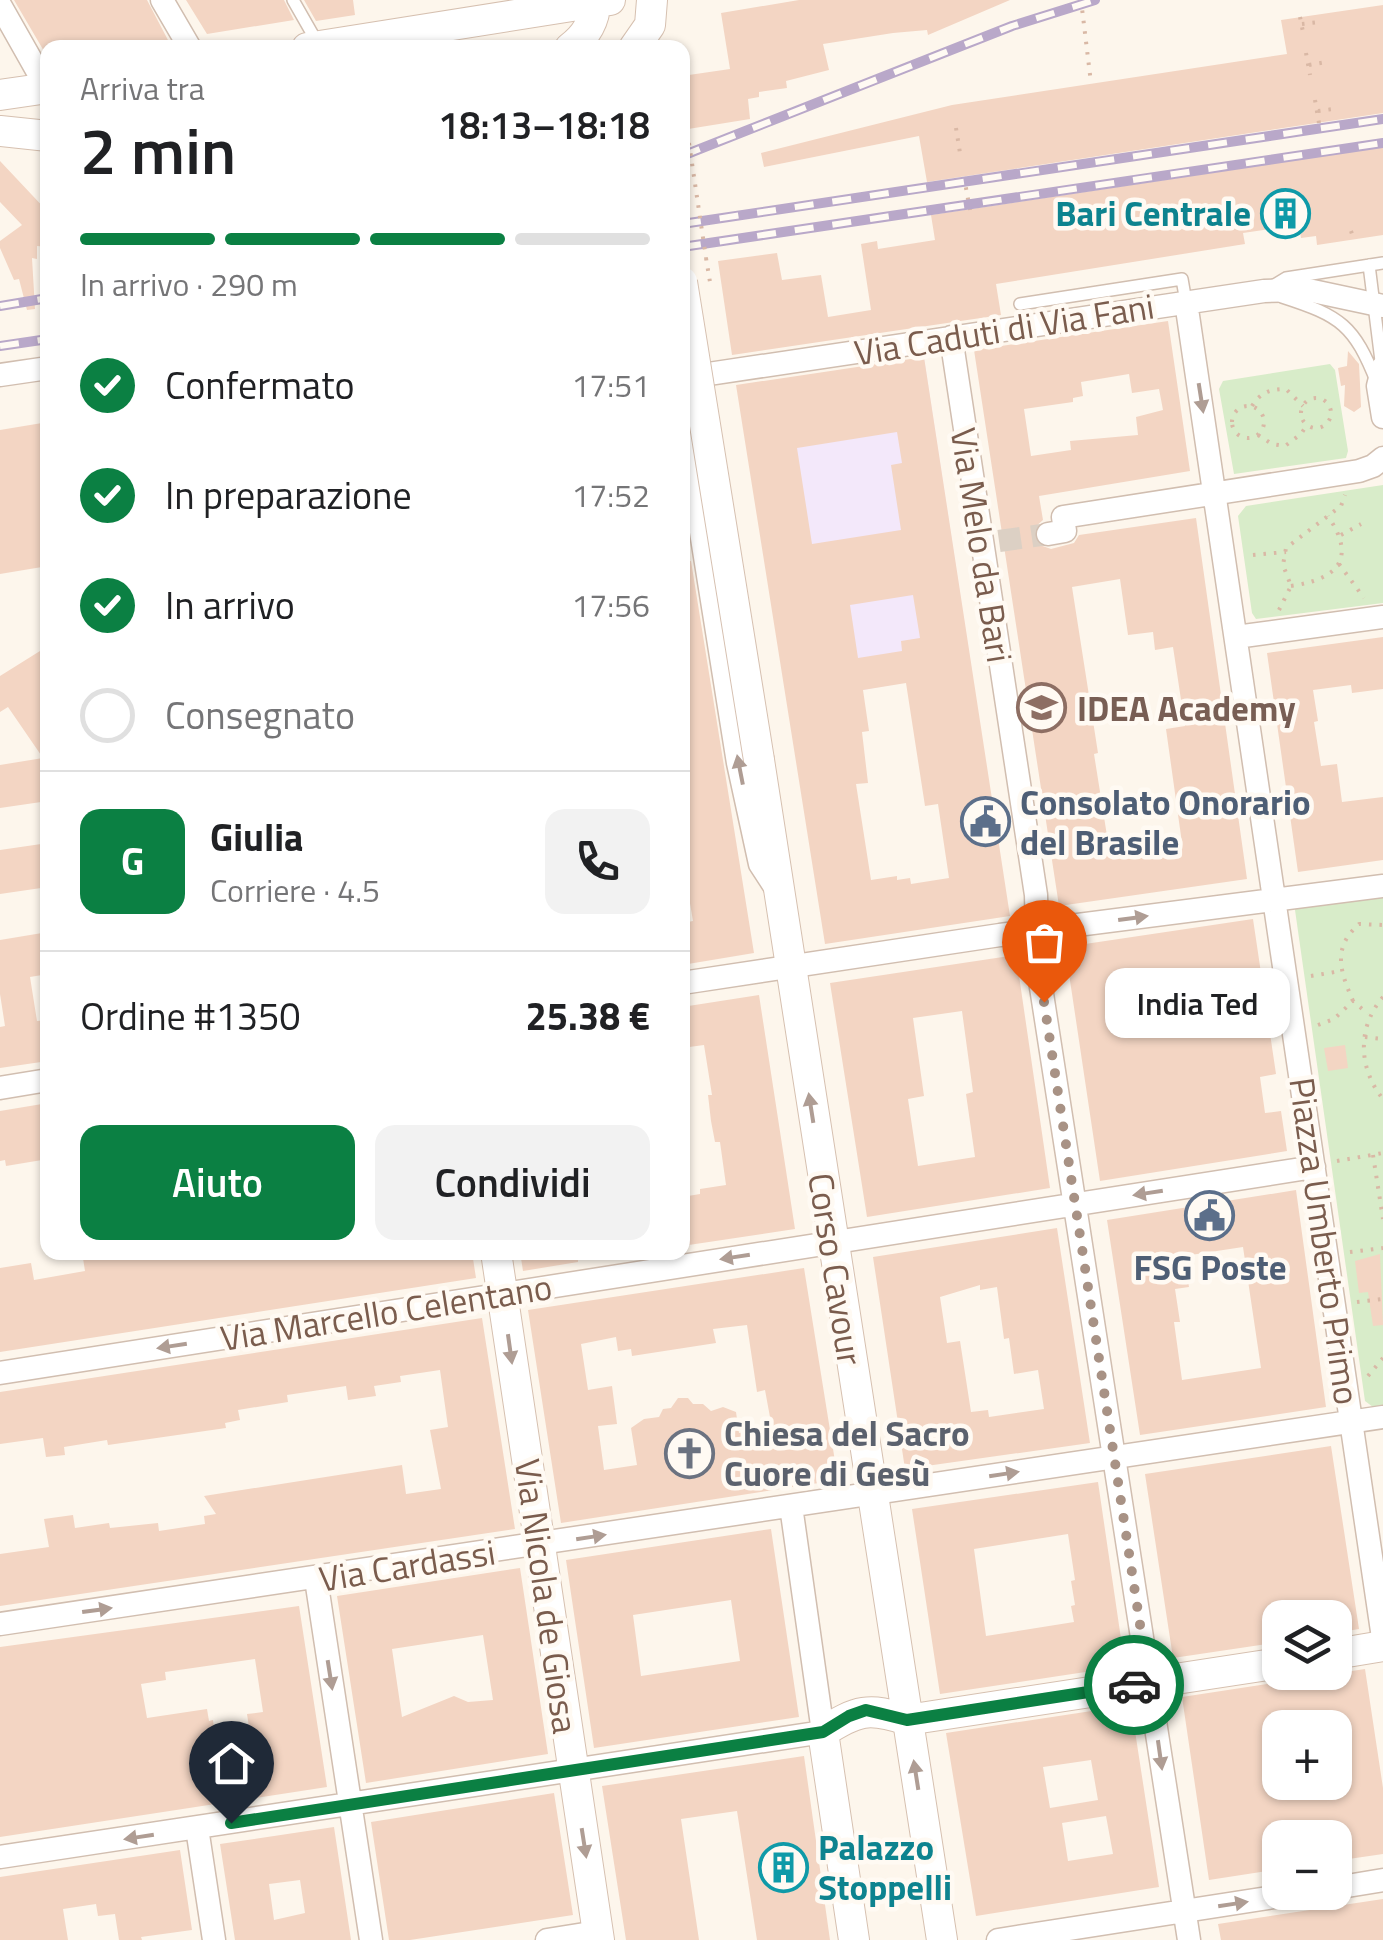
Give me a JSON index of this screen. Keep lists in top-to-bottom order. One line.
{"streets":{"main road":["Corso Cavour","Via Nicola de Giosa"],"street":["Via Caduti di Via Fani","Via Melo da Bari","Piazza Umberto Primo","Via Marcello Celentano","Via Cardassi"]},"crossings":[["Via Caduti di Via Fani","Via Melo da Bari"],["Via Caduti di Via Fani","Piazza Umberto Primo"],["Via Melo da Bari","Via Marcello Celentano"],["Via Melo da Bari","Via Cardassi"],["Piazza Umberto Primo","Via Marcello Celentano"],["Piazza Umberto Primo","Via Cardassi"],["Corso Cavour","Via Marcello Celentano"],["Corso Cavour","Via Cardassi"],["Via Marcello Celentano","Via Nicola de Giosa"],["Via Cardassi","Via Nicola de Giosa"]],"one_way":["Via Marcello Celentano","Via Cardassi"],"places":{"building":["Bari Centrale","Palazzo Stoppelli"],"school or university":["IDEA Academy"],"public building":["Consolato Onorario del Brasile","FSG Poste"],"other":["India Ted"],"church":["Chiesa del Sacro Cuore di Gesù"]},"page":{"heading":["2 min","Arriva tra","18:13–18:18"],"panel":["Giulia","Corriere · 4.5","Ordine #1350","25.38 €"],"bar":"In arrivo · 290 m","list":[["Confermato","17:51"],["In preparazione","17:52"],["In arrivo","17:56"],"Consegnato"],"round":"G","bubble":"India Ted","buttons":["Aiuto","Condividi"],"map_buttons":["+","−"]}}
